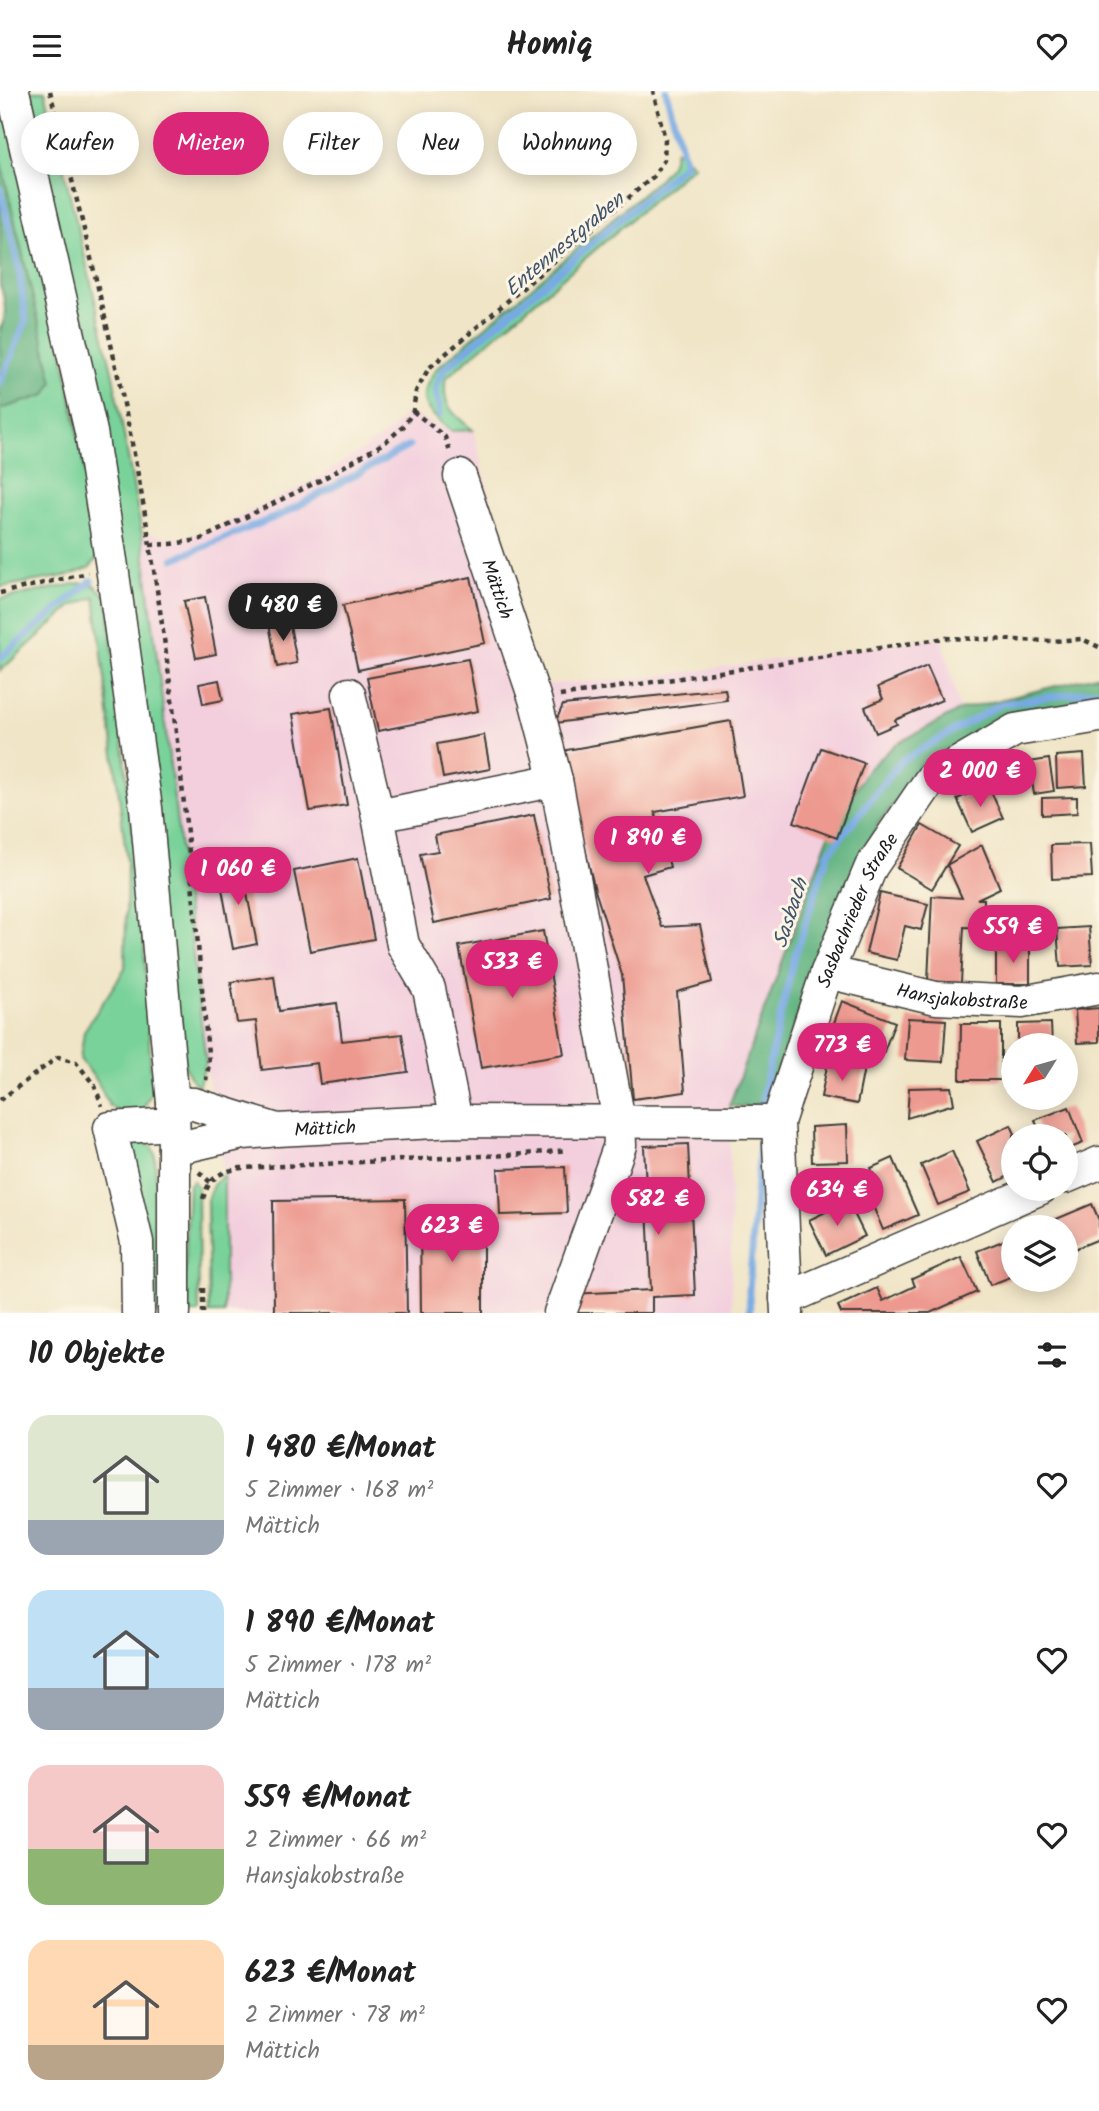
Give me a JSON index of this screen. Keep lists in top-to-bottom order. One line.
{"streets":{"street":["Mättich","Sasbachrieder Straße","Hansjakobstraße"]},"crossings":[["Mättich","Sasbachrieder Straße"],["Sasbachrieder Straße","Hansjakobstraße"]],"water":["Entennestgraben","Sasbach"],"north":"bottom left","page":{"header":"Homiq","chip":["Kaufen","Mieten","Filter","Neu","Wohnung"],"price":["1 480 €","2 000 €","1 890 €","1 060 €","559 €","533 €","773 €","634 €","582 €","623 €"],"heading":"10 Objekte","list":[{"name":"1 480 €/Monat","note":"5 Zimmer · 168 m² · Mättich"},{"name":"1 890 €/Monat","note":"5 Zimmer · 178 m² · Mättich"},{"name":"559 €/Monat","note":"2 Zimmer · 66 m² · Hansjakobstraße"},{"name":"623 €/Monat","note":"2 Zimmer · 78 m² · Mättich"}]}}
